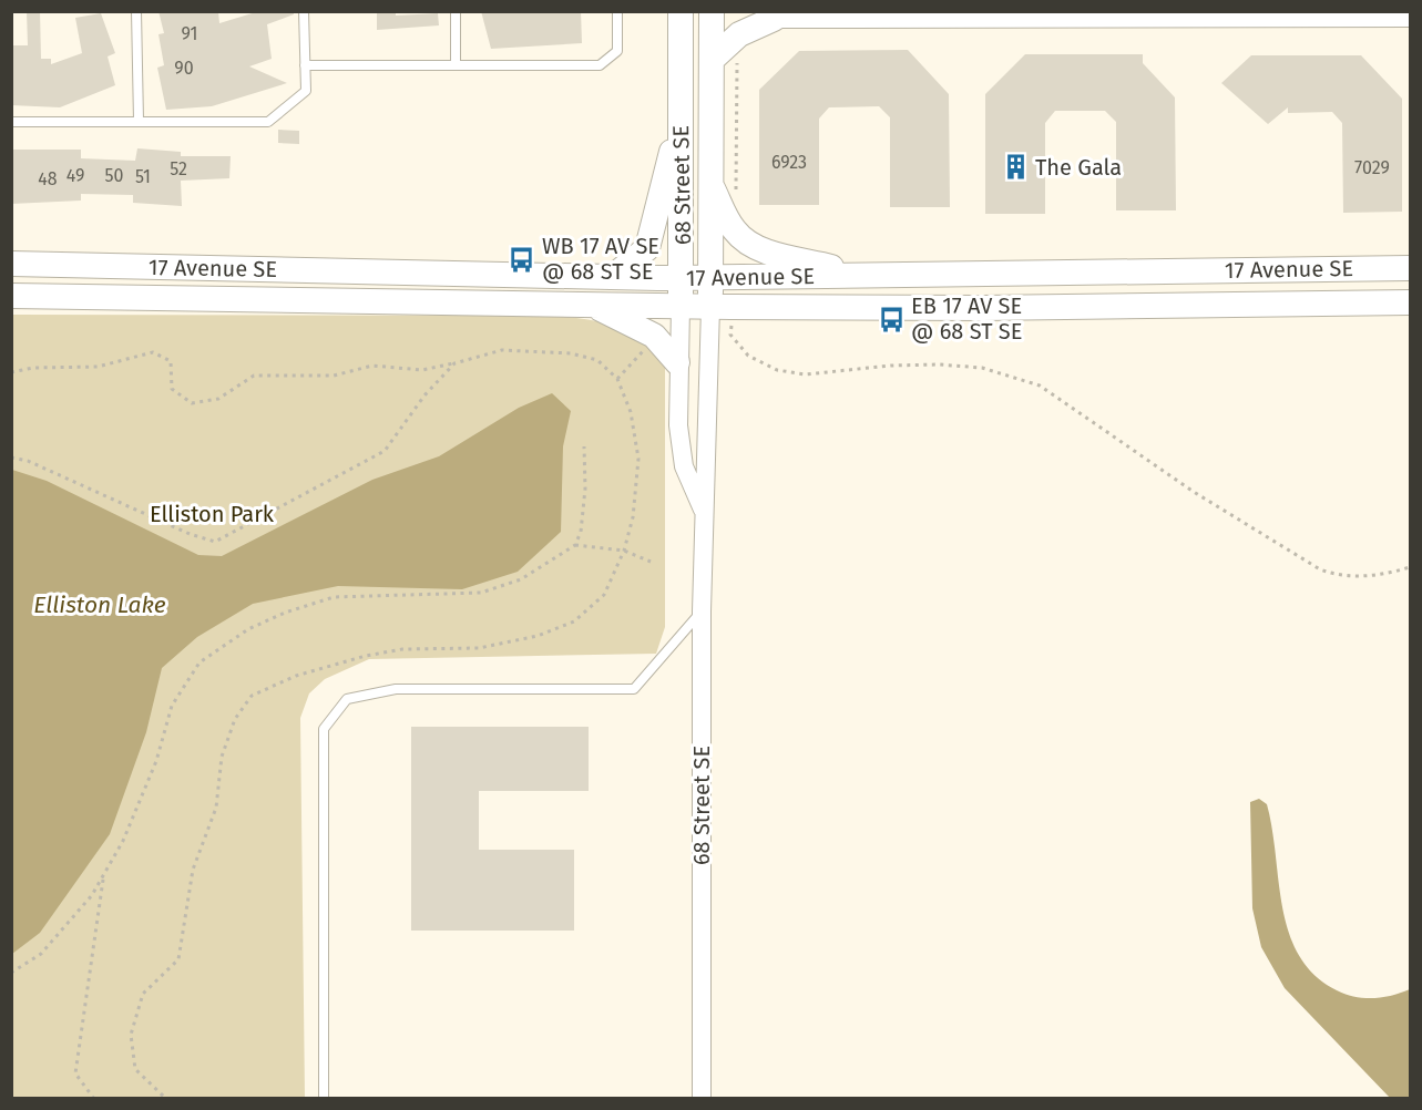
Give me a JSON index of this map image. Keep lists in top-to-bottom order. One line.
{"streets":{"main road":["68 Street SE","17 Avenue SE"]},"crossings":[["68 Street SE","17 Avenue SE"]],"water":["Elliston Lake"],"parks":["Elliston Park"],"places":{"building":["The Gala"],"bus stop":["WB 17 AV SE @ 68 ST SE","EB 17 AV SE @ 68 ST SE"]},"house_numbers":["91","90","6923","7029","52","49","50","51","48"]}
